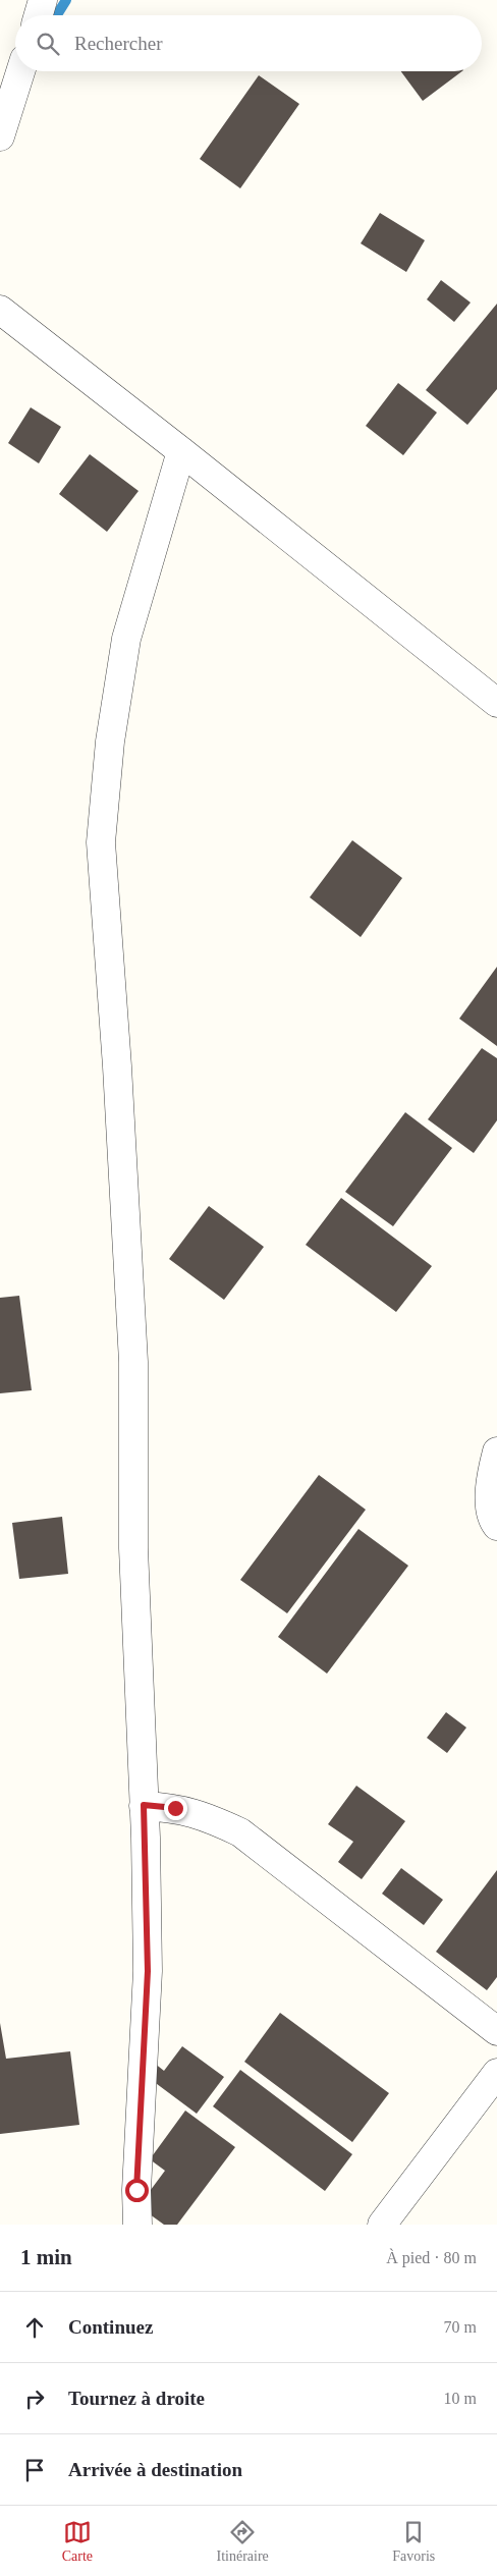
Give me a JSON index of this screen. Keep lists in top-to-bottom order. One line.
{"page":{"search":"Rechercher","heading":["1 min","À pied · 80 m"],"list":[["Continuez","70 m"],["Tournez à droite","10 m"],"Arrivée à destination"],"nav":["Carte","Itinéraire","Favoris"]}}
